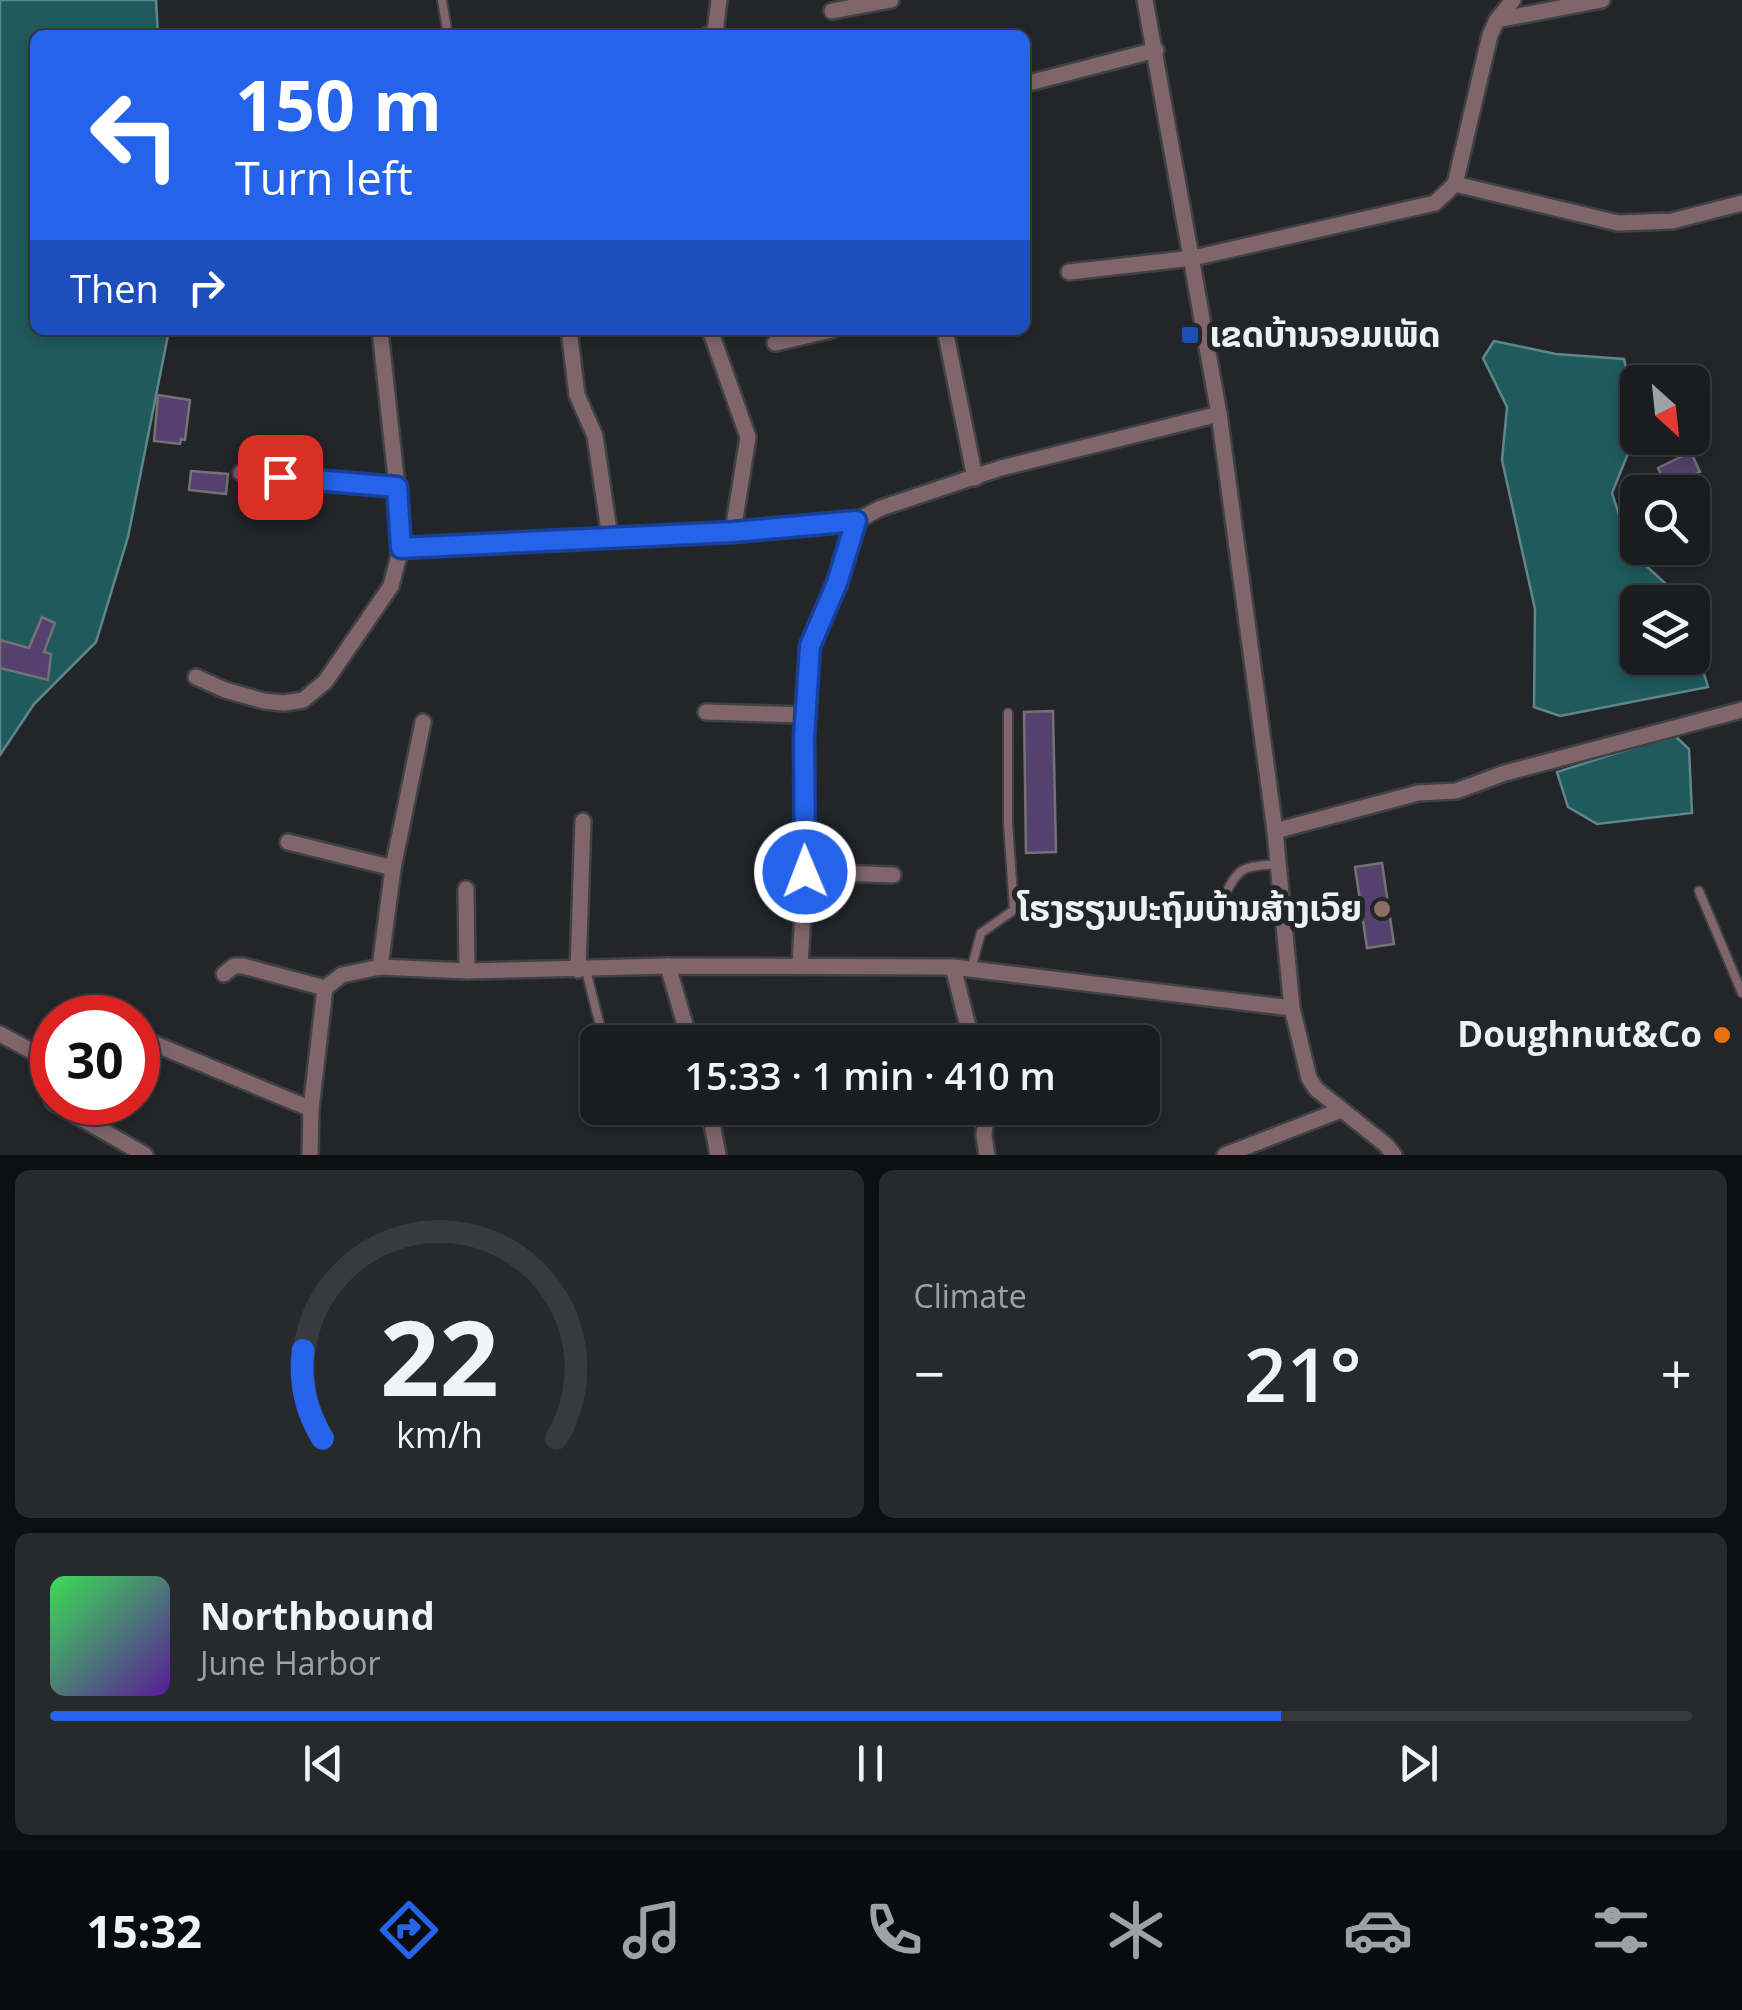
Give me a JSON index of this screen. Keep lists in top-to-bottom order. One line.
{"places":{"transit":["ເຂດບ້ານຈອມເພັດ"],"other":["ໂຮງຮຽນປະຖົມບ້ານສ້າງເວົຍ","Doughnut&Co"]},"north":"bottom right","page":{"turn":["150 m","Turn left"],"then":"Then","limit":"30","trip":"15:33 · 1 min · 410 m","tile":"Climate","heat":["−","21°","+"],"song":["Northbound","June Harbor"],"tabs":"15:32","gauge":["22","km/h"]}}
